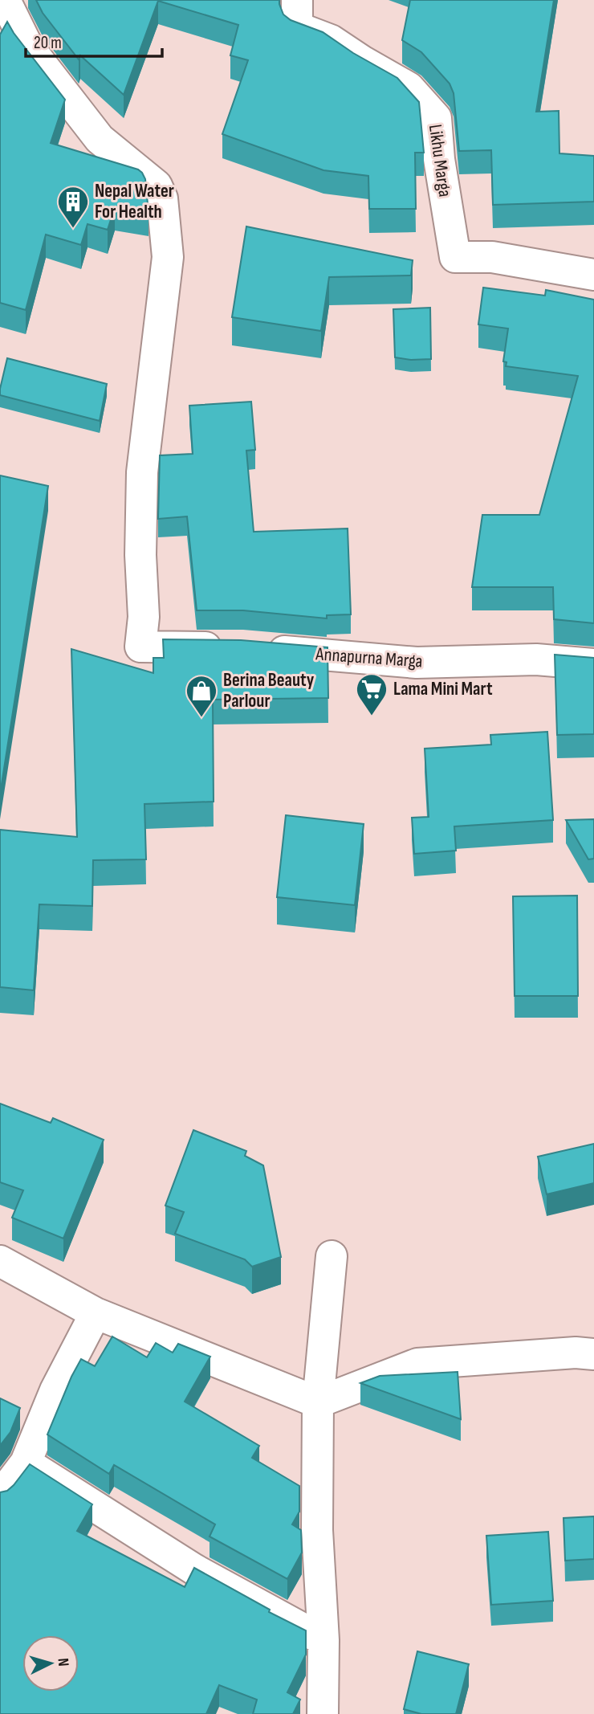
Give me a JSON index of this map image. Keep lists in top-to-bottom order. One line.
{"streets":{"street":["Likhu Marga","Annapurna Marga"]},"places":{"building":["Nepal Water For Health"],"supermarket":["Lama Mini Mart"],"shop":["Berina Beauty Parlour"]},"scale_bar":"20 m","north":"right"}
